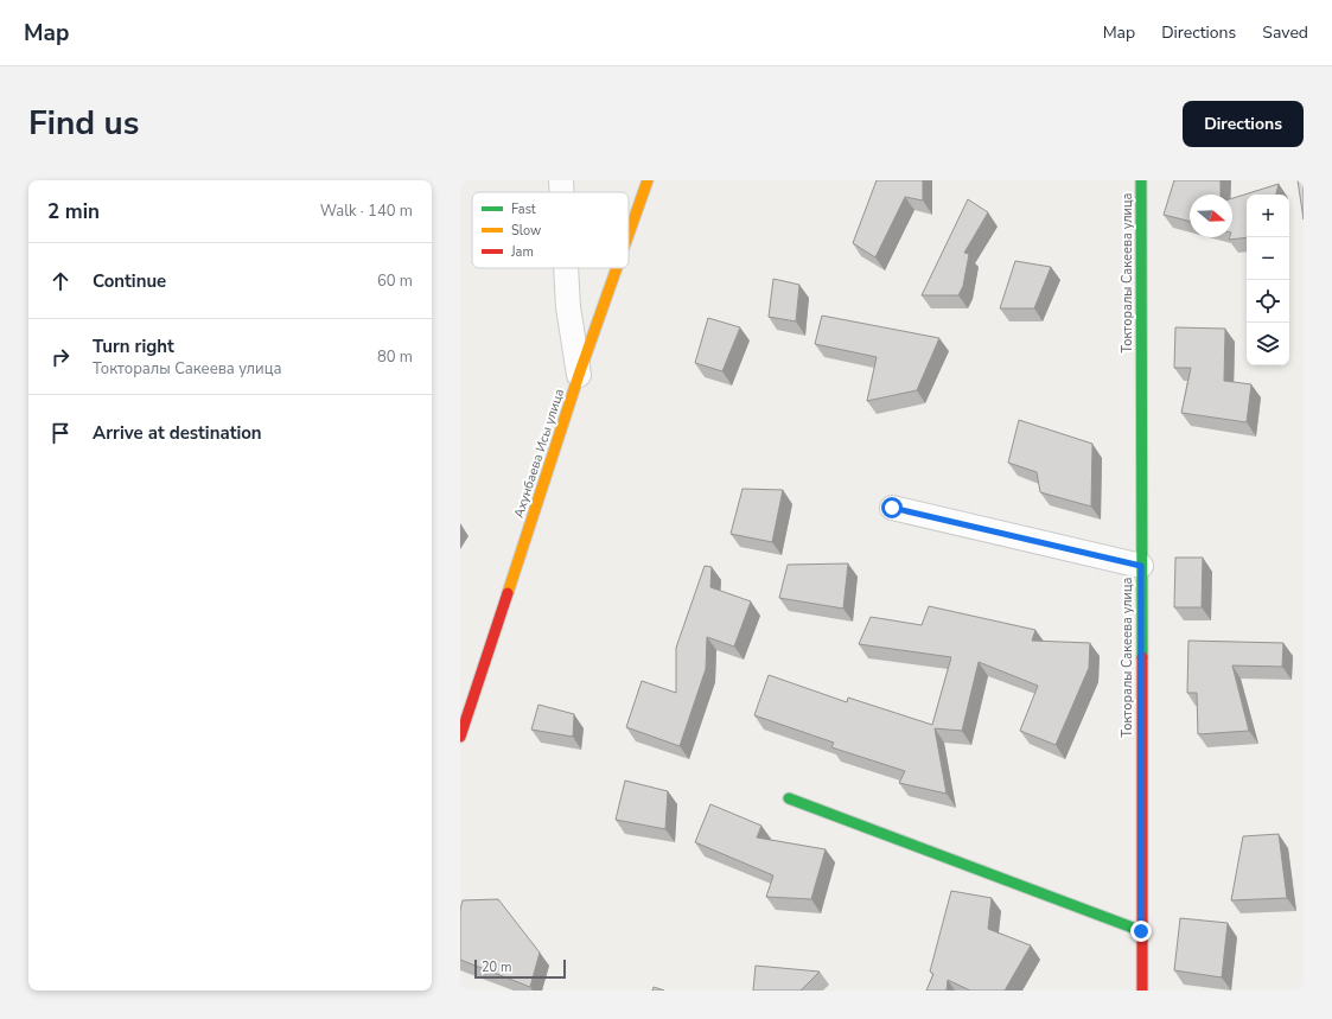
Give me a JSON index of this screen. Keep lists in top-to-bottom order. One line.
{"streets":{"street":["Токторалы Сакеева улица","Ахунбаева Исы улица"]},"legend":["Fast","Slow","Jam"],"scale_bar":"20 m","north":"right","page":{"header":"Map","nav":["Map","Directions","Saved"],"title":"Find us","buttons":"Directions","heading":["2 min","Walk · 140 m"],"map_buttons":["+","−"],"list":[["Continue","60 m"],["Turn right","Токторалы Сакеева улица","80 m"],"Arrive at destination"],"scale":"20 m"}}
